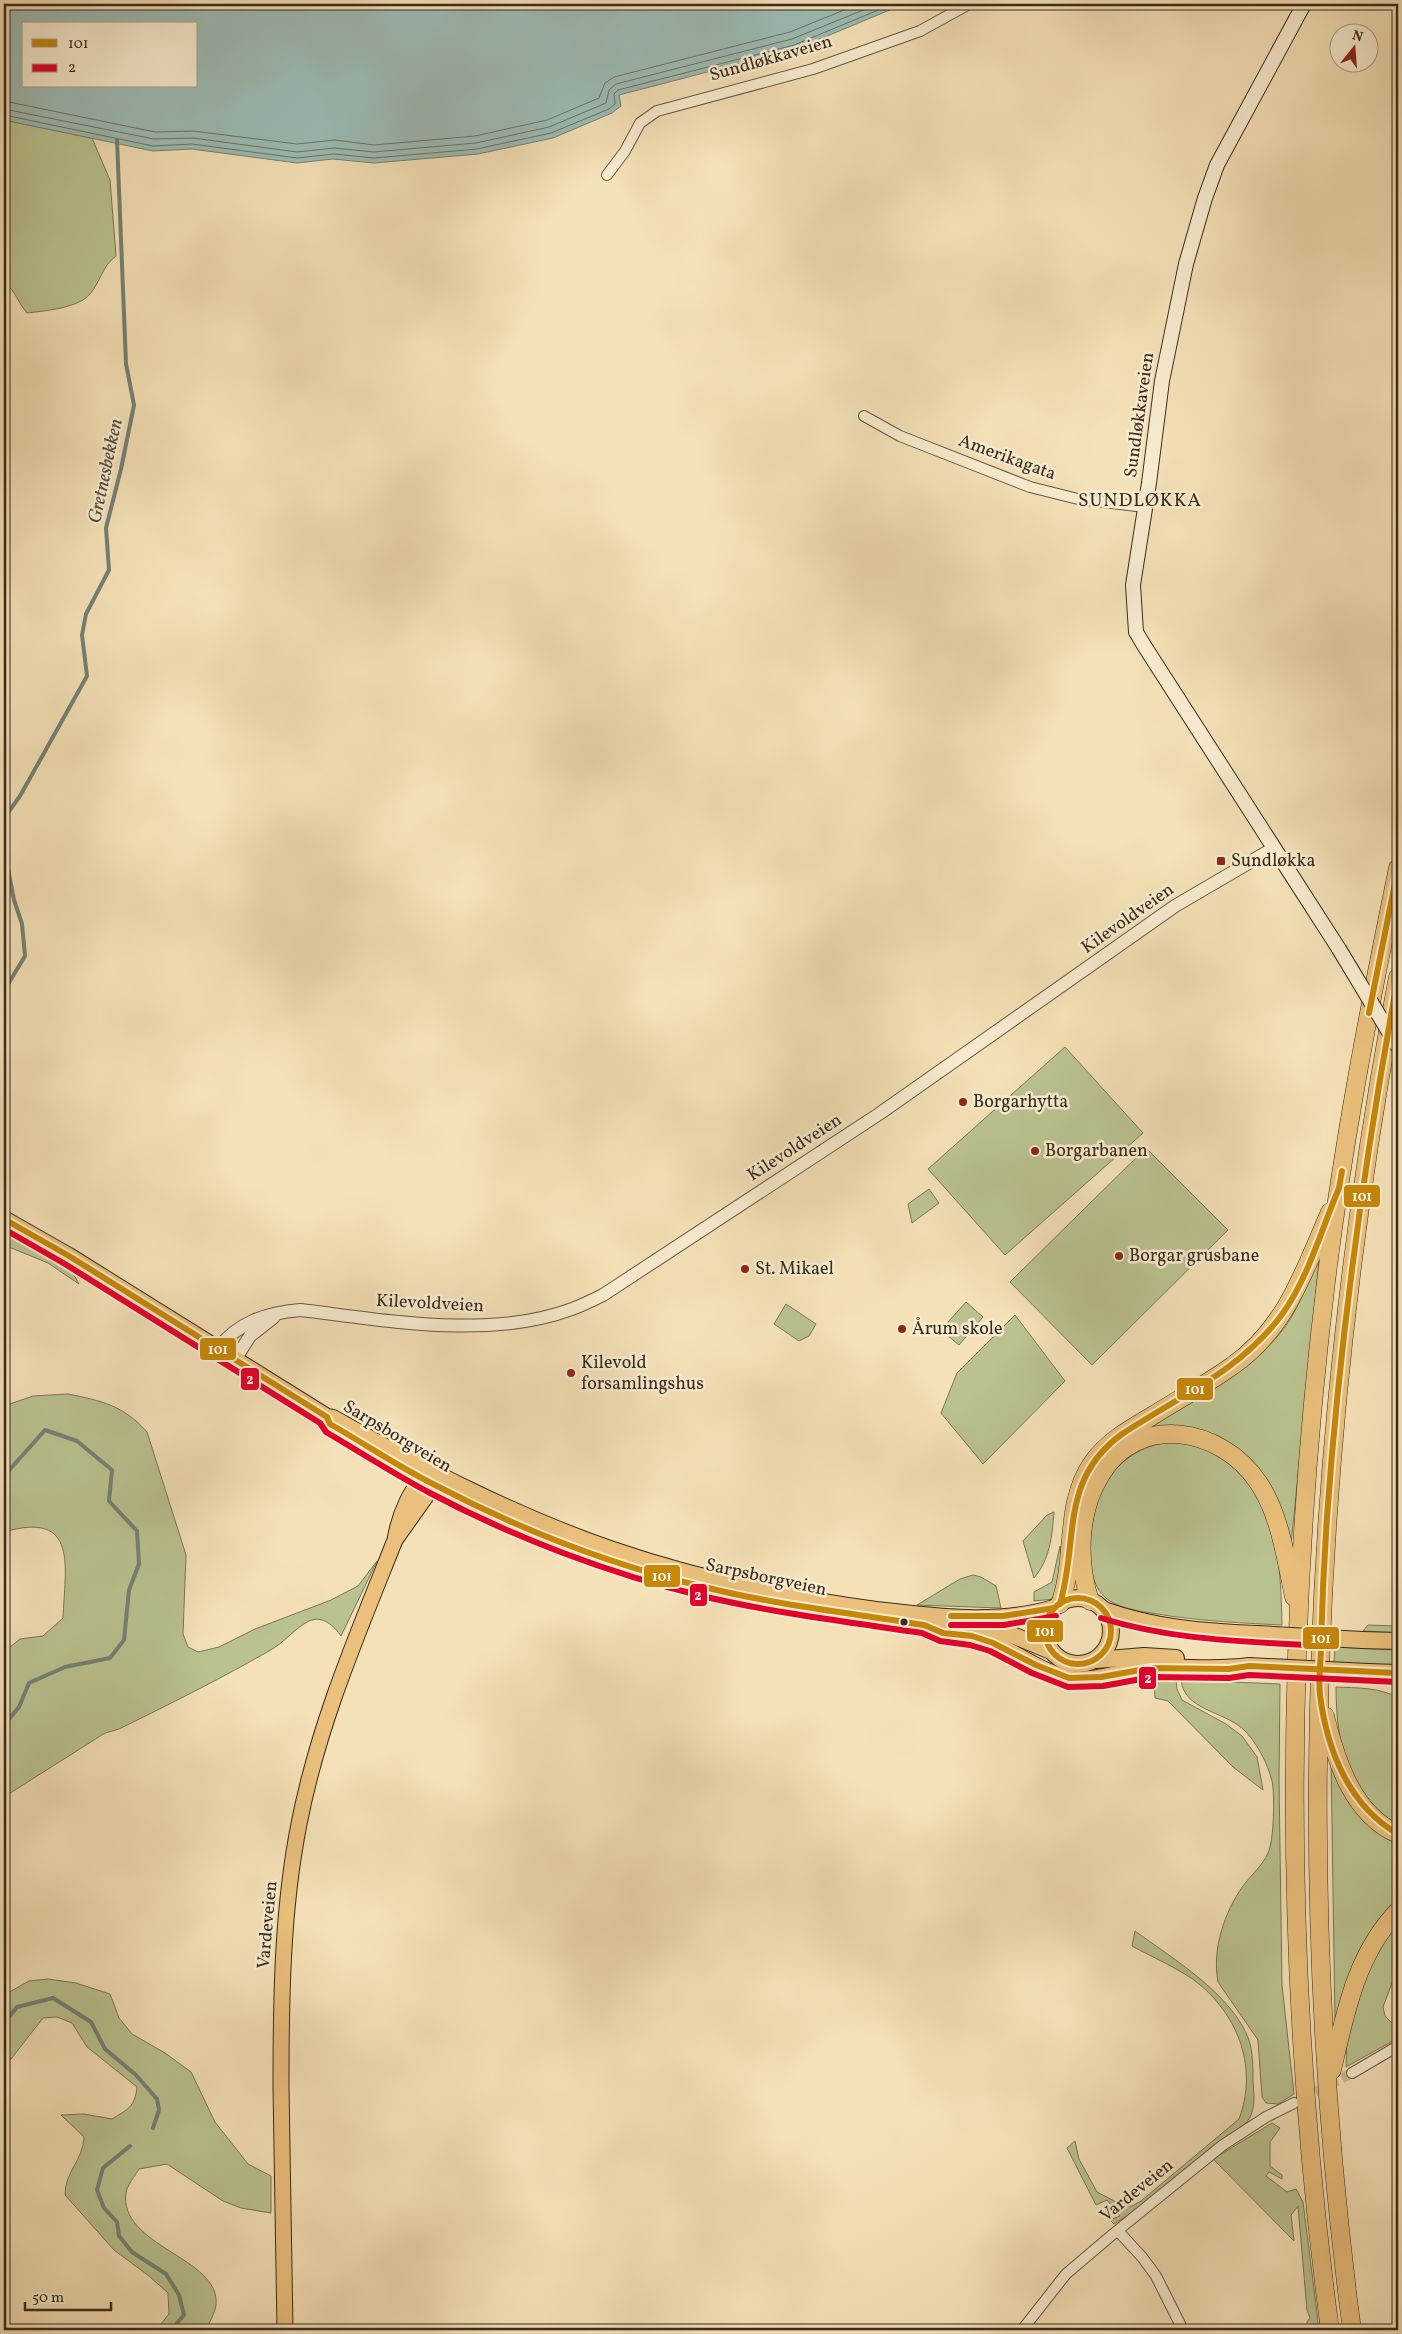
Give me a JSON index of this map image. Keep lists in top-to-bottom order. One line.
{"streets":{"highway":["Sarpsborgveien"],"main road":["Sundløkkaveien","Vardeveien"],"street":["Amerikagata","Kilevoldveien"]},"crossings":[["Sundløkkaveien","Amerikagata"],["Sundløkkaveien","Kilevoldveien"],["Kilevoldveien","Sarpsborgveien"],["Sarpsborgveien","Vardeveien"]],"districts":["SUNDLØKKA"],"water":["Gretnesbekken"],"places":{"transit":["Sundløkka"],"other":["Borgarhytta","Borgarbanen","Borgar grusbane","St. Mikael","Årum skole","Kilevold forsamlingshus"]},"lines":["transit line 101","transit line 2"],"legend":["101","2"],"scale_bar":"50 m","north":"top"}
